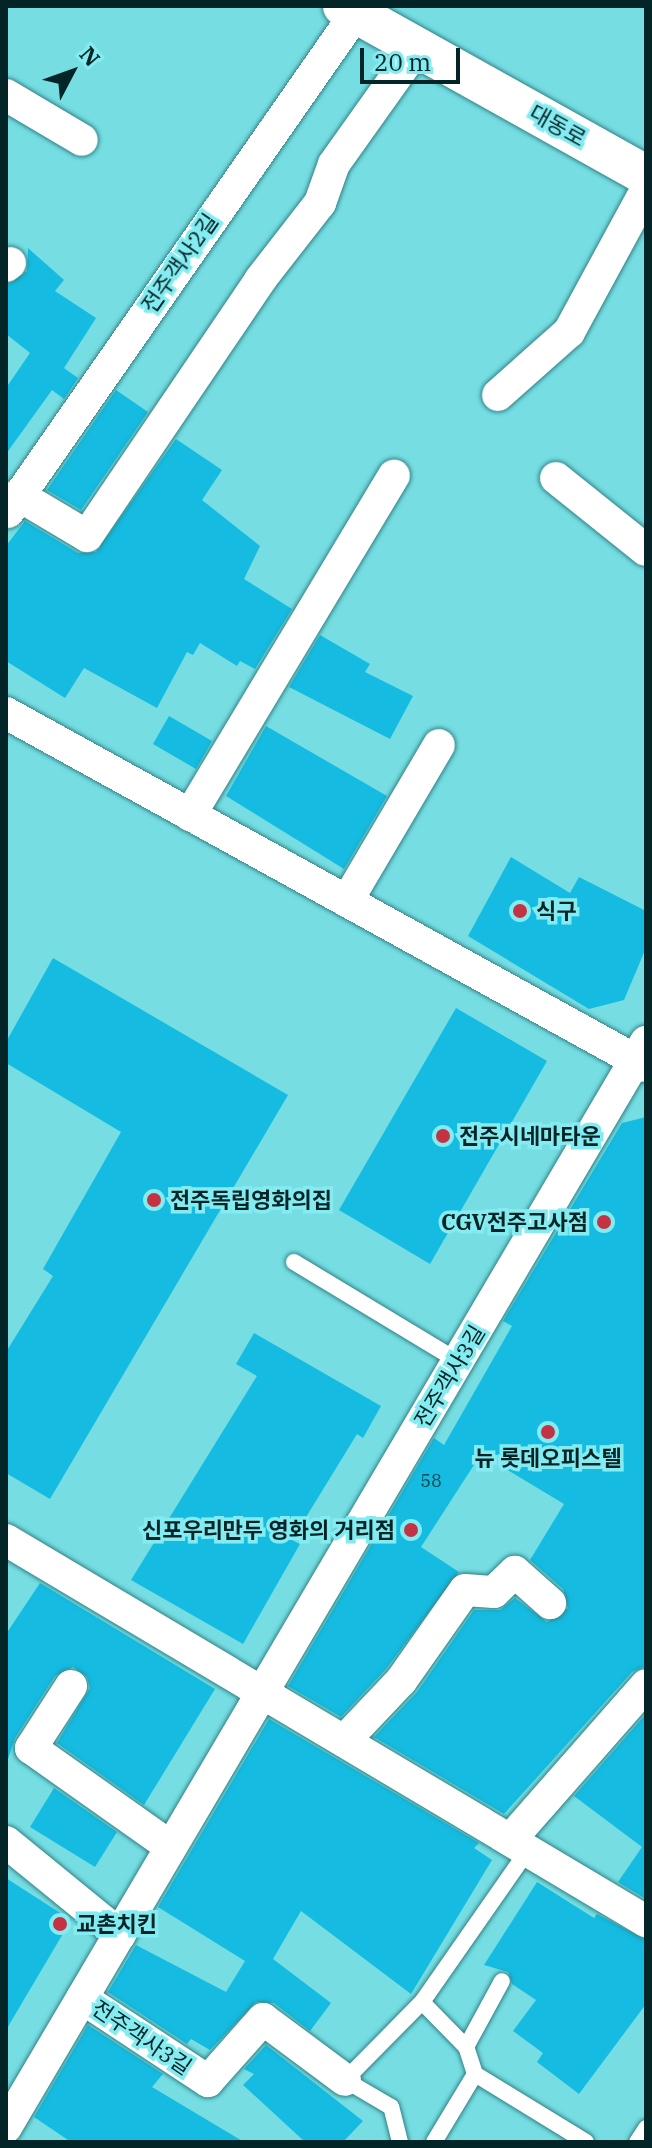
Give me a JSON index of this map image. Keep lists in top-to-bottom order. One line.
{"streets":{"street":["대동로","전주객사2길","전주객사3길"]},"crossings":[["대동로","전주객사2길"]],"places":["식구","전주시네마타운","전주독립영화의집","CGV전주고사점","뉴 롯데오피스텔","신포우리만두 영화의 거리점","교촌치킨"],"house_numbers":["58"],"scale_bar":"20 m","north":"top right"}
